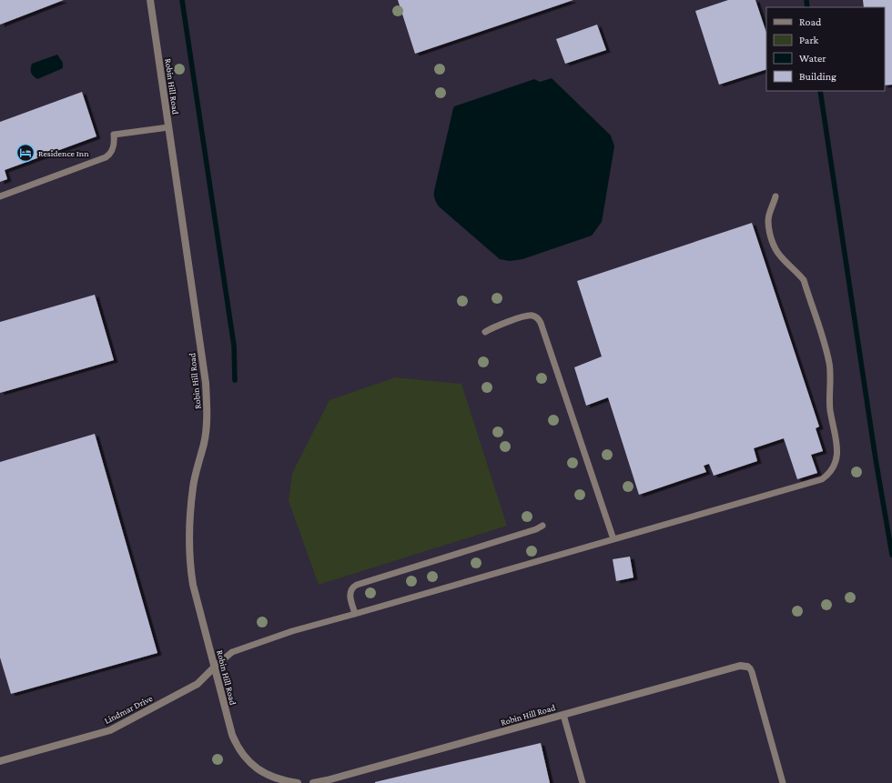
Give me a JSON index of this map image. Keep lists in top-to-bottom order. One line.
{"streets":{"street":["Robin Hill Road","Lindmar Drive"]},"crossings":[["Robin Hill Road","Lindmar Drive"]],"places":{"hotel":["Residence Inn"]},"legend":["Road","Park","Water","Building"]}
